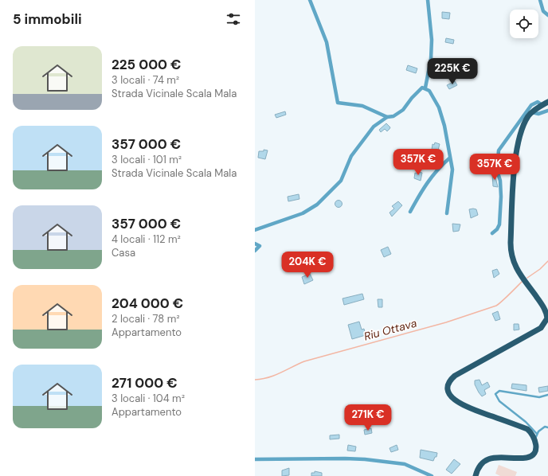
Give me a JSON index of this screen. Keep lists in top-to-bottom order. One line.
{"water":["Riu Ottava"],"page":{"heading":"5 immobili","list":[{"name":"225 000 €","note":"3 locali · 74 m² · Strada Vicinale Scala Mala"},{"name":"357 000 €","note":"3 locali · 101 m² · Strada Vicinale Scala Mala"},{"name":"357 000 €","note":"4 locali · 112 m² · Casa"},{"name":"204 000 €","note":"2 locali · 78 m² · Appartamento"},{"name":"271 000 €","note":"3 locali · 104 m² · Appartamento"}],"price":["225K €","357K €","357K €","204K €","271K €"]}}
